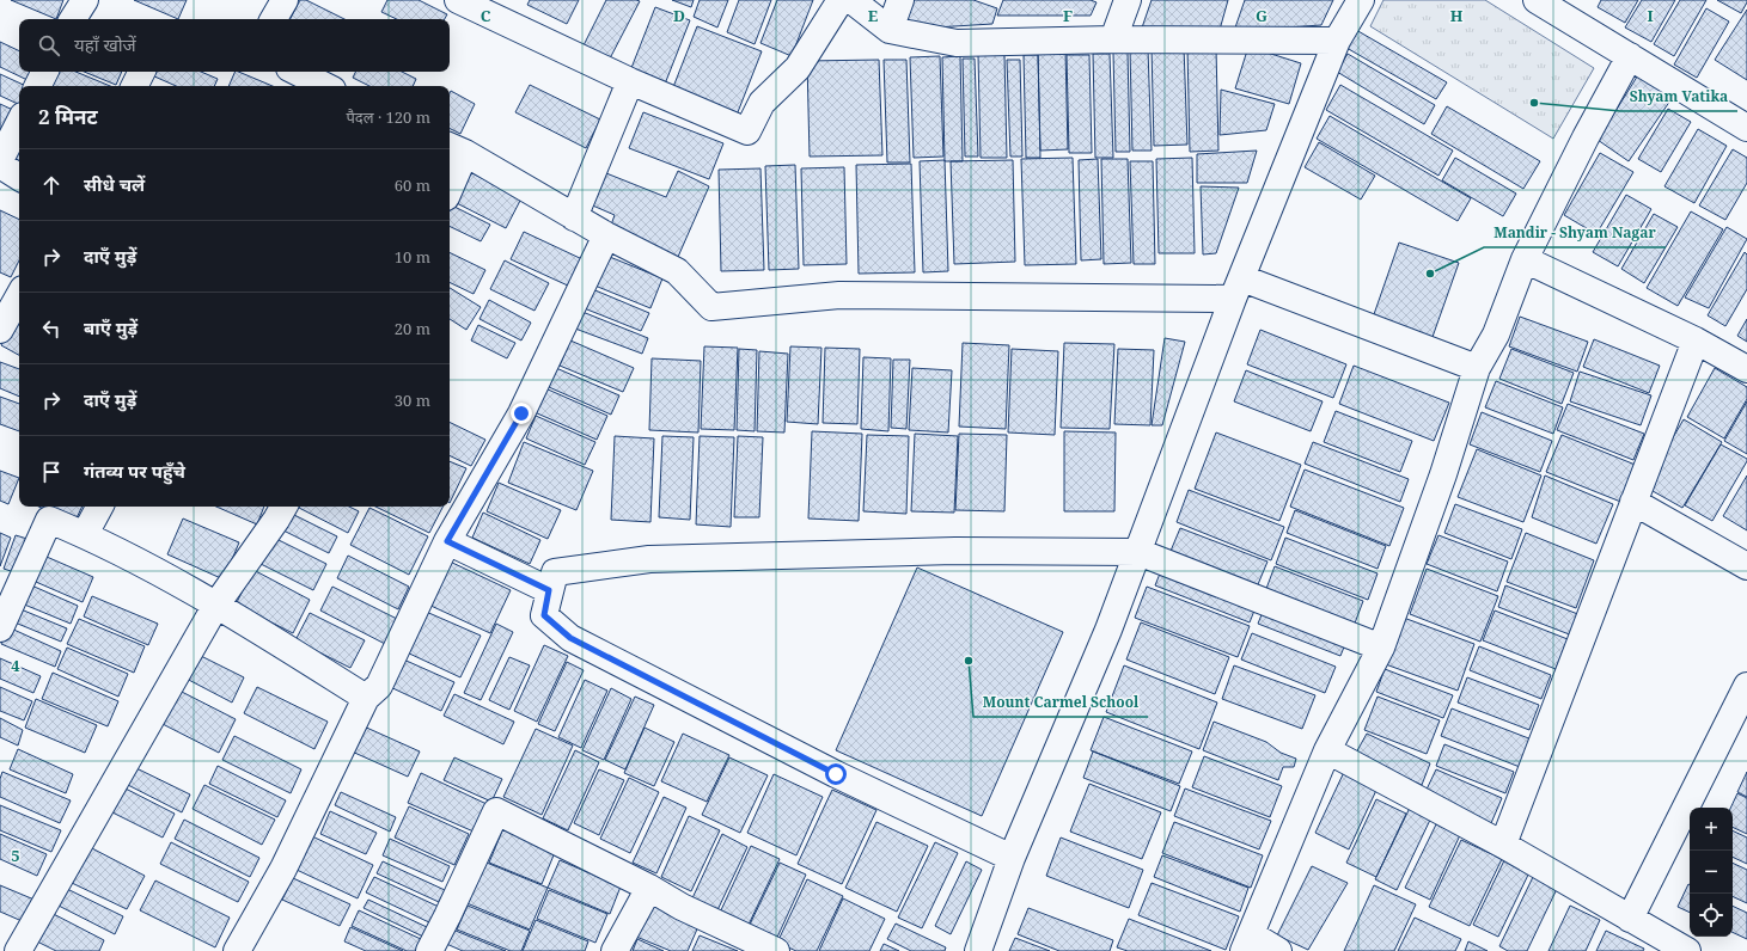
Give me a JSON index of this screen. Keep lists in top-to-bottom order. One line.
{"places":["Shyam Vatika","Mandir - Shyam Nagar","Mount Carmel School"],"page":{"search":"यहाँ खोजें","heading":["2 मिनट","पैदल · 120 m"],"list":[["सीधे चलें","60 m"],["दाएँ मुड़ें","10 m"],["बाएँ मुड़ें","20 m"],["दाएँ मुड़ें","30 m"],"गंतव्य पर पहुँचे"],"map_buttons":["+","−"]},"grid":{"columns":["C","D","E","F","G","H","I"],"rows":["4","5"]}}
